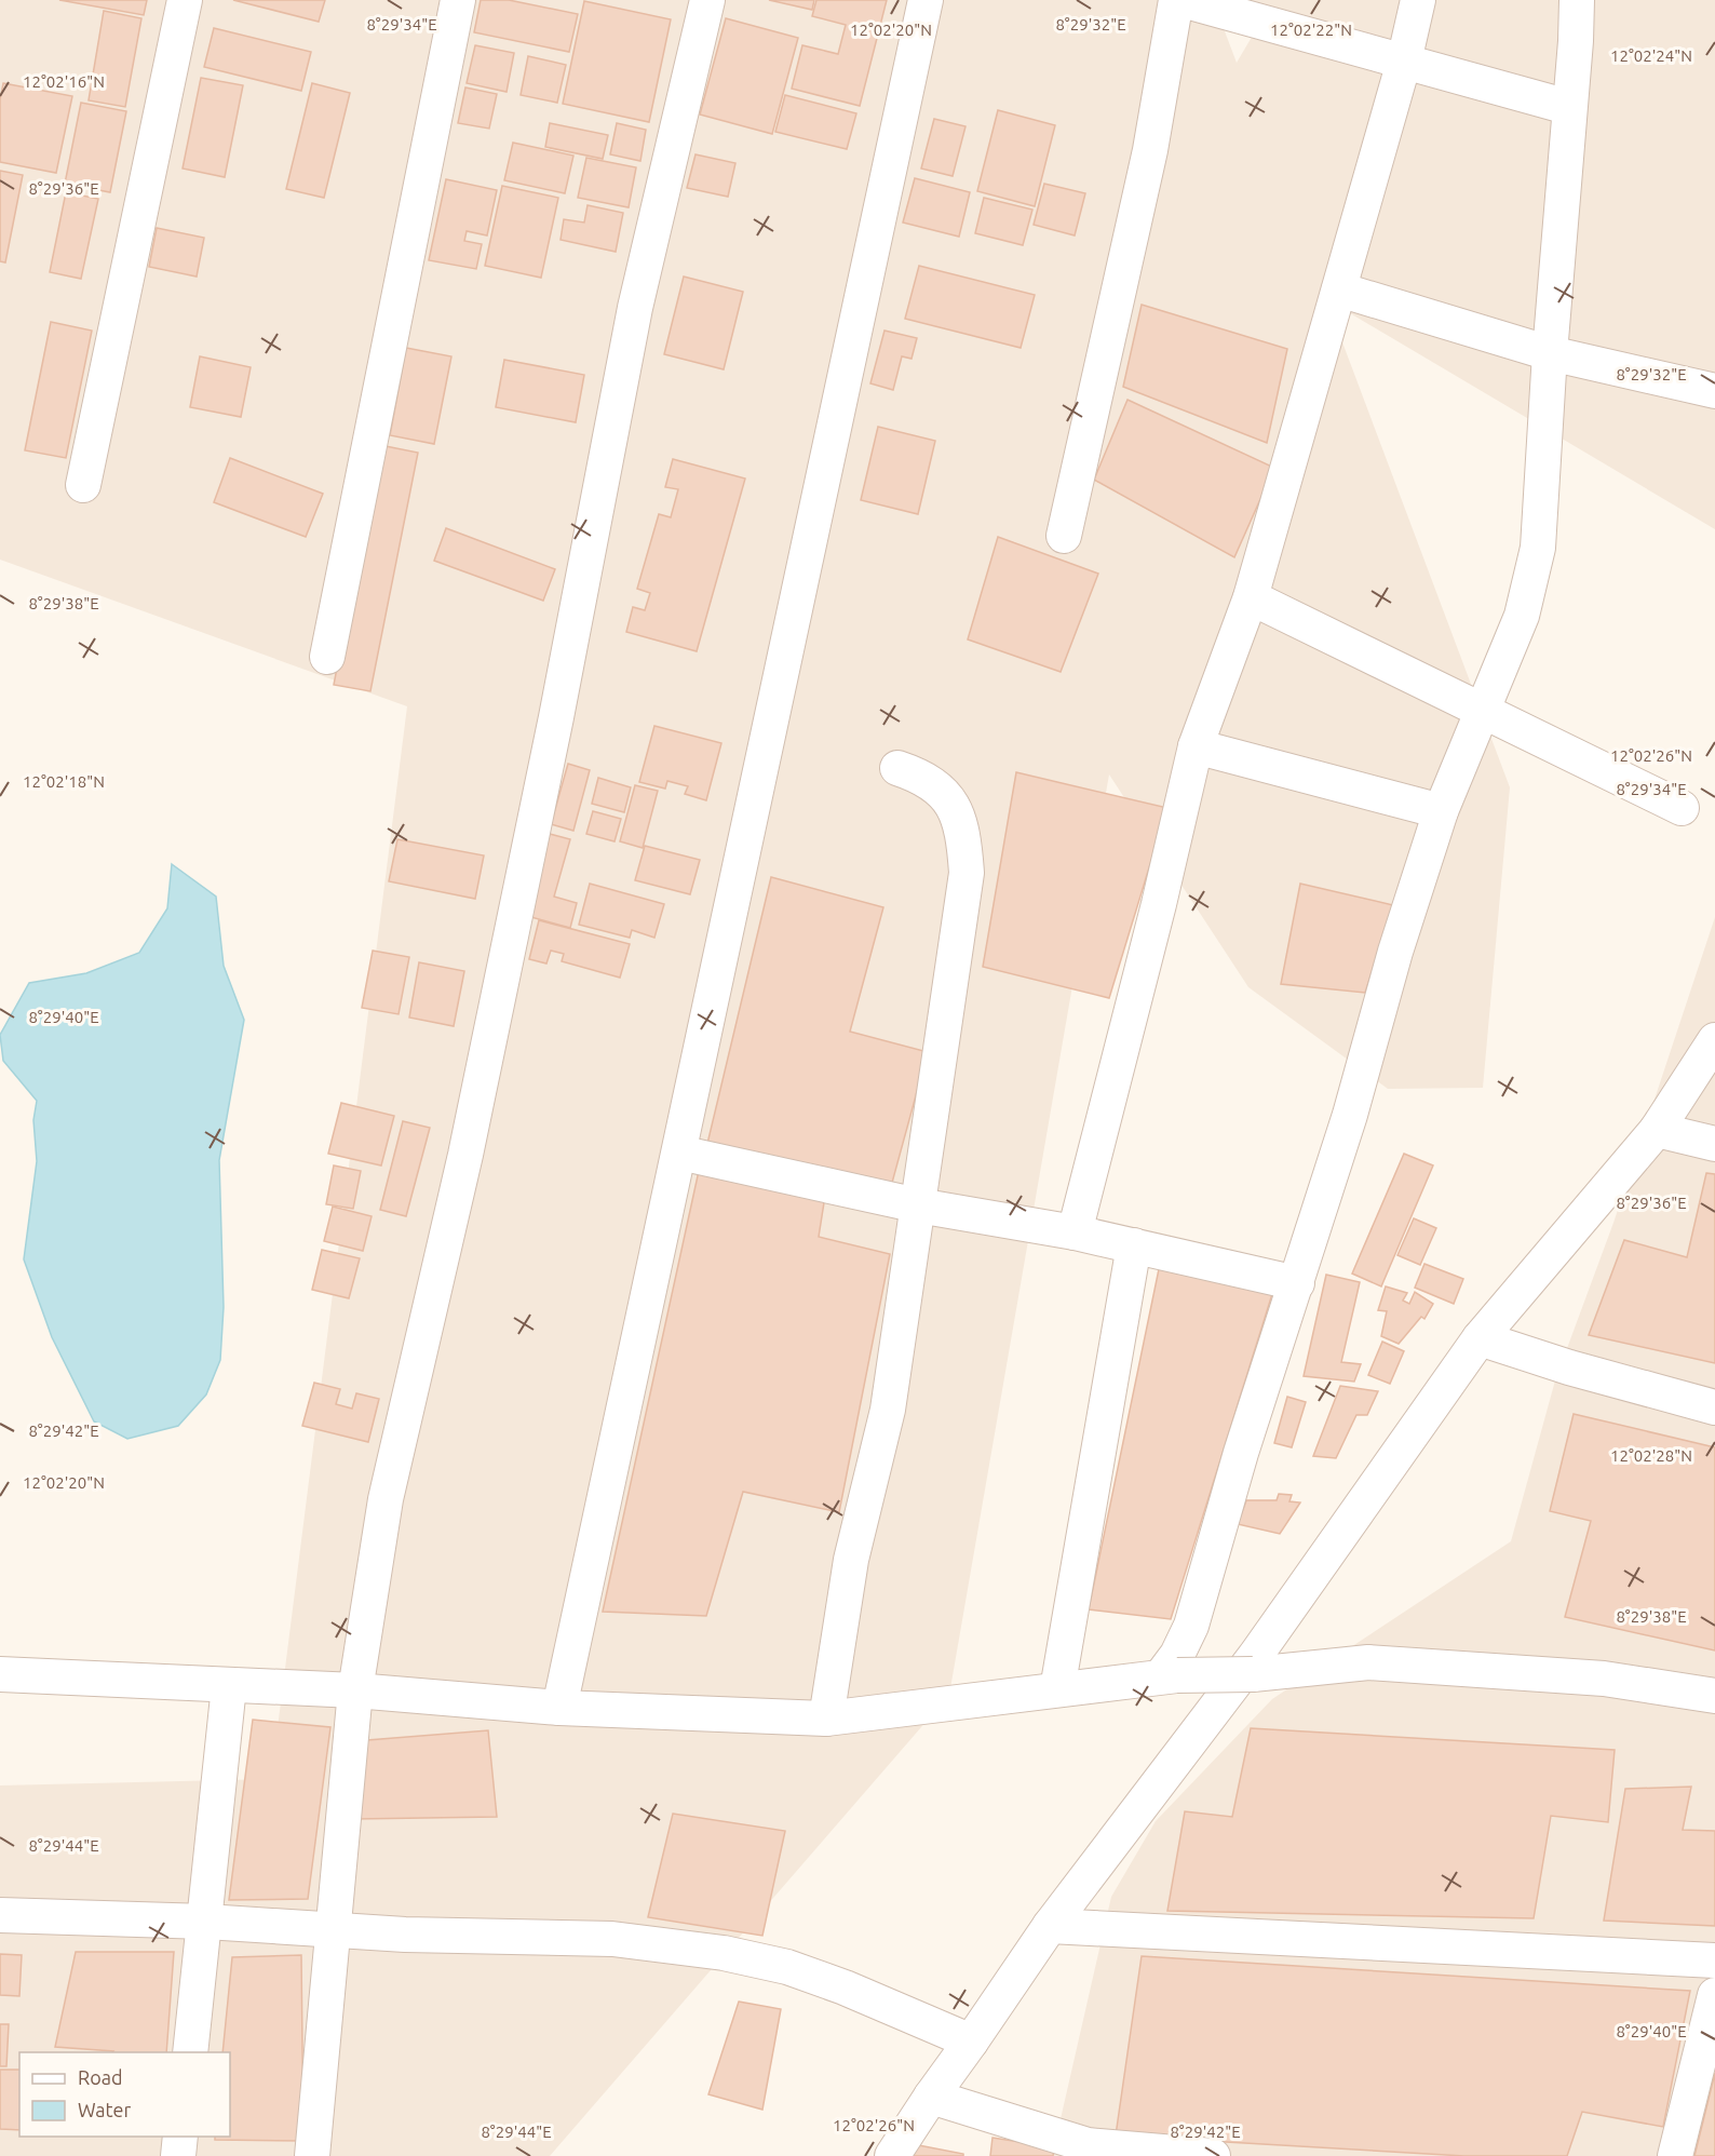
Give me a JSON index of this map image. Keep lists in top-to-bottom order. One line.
{"legend":["Road","Water"],"coordinates":["8°29'34\"E","8°29'32\"E","12°02'22\"N","12°02'20\"N","12°02'24\"N","12°02'16\"N","8°29'36\"E","8°29'38\"E","12°02'26\"N","12°02'18\"N","8°29'40\"E","8°29'42\"E","12°02'28\"N","8°29'44\"E"]}
